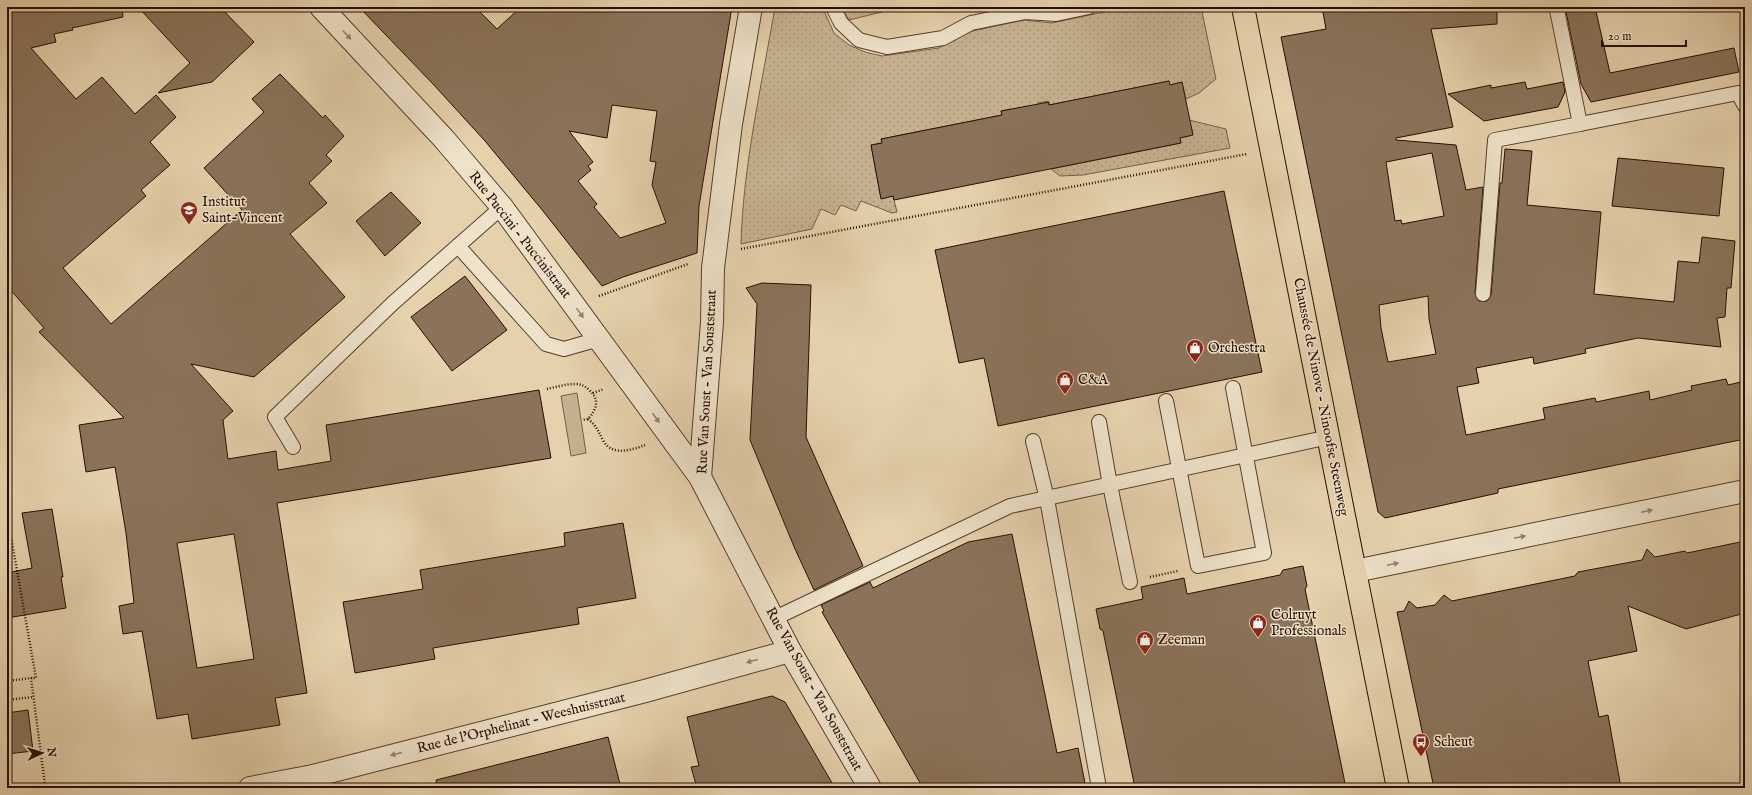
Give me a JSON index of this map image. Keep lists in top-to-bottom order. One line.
{"streets":{"main road":["Chaussée de Ninove - Ninoofse Steenweg"],"street":["Rue Puccini - Puccinistraat","Rue Van Soust - Van Souststraat","Rue de l'Orphelinat - Weeshuisstraat"]},"crossings":[["Rue Puccini - Puccinistraat","Rue Van Soust - Van Souststraat"],["Rue Van Soust - Van Souststraat","Rue de l'Orphelinat - Weeshuisstraat"]],"one_way":["Rue Puccini - Puccinistraat","Rue de l'Orphelinat - Weeshuisstraat"],"places":{"school or university":["Institut Saint-Vincent"],"shop":["Orchestra","C&A","Colruyt Professionals","Zeeman"],"bus stop":["Scheut"]},"scale_bar":"20 m","north":"right"}
